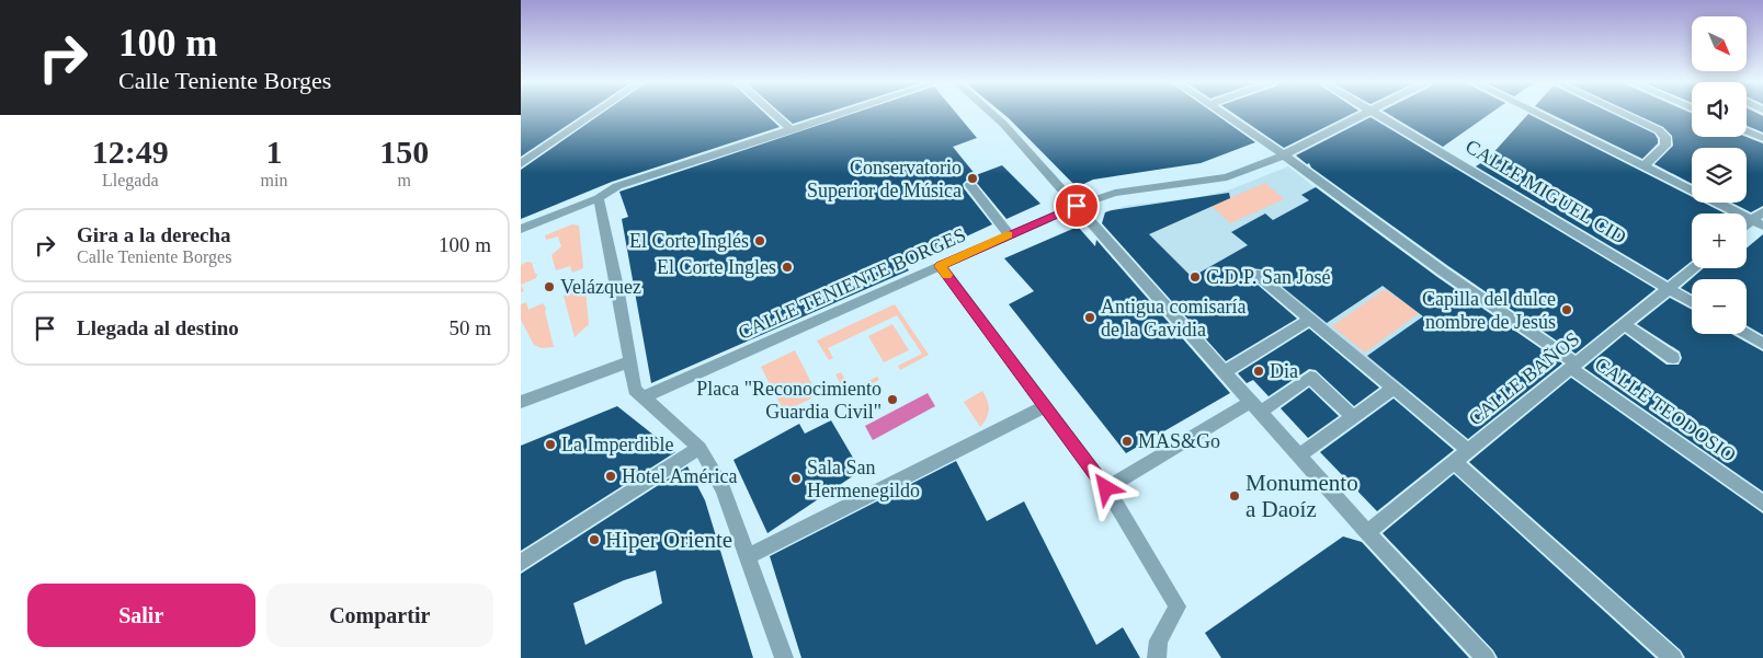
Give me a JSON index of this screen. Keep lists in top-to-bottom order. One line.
{"streets":{"street":["CALLE MIGUEL CID","CALLE TENIENTE BORGES","CALLE BAÑOS","CALLE TEODOSIO"]},"crossings":[["CALLE MIGUEL CID","CALLE BAÑOS"],["CALLE TENIENTE BORGES","CALLE TEODOSIO"],["CALLE BAÑOS","CALLE TEODOSIO"]],"places":["Conservatorio Superior de Música","El Corte Inglés","El Corte Ingles","C.D.P. San José","Velázquez","Capilla del dulce nombre de Jesús","Antigua comisaría de la Gavidia","Dia","Placa \"Reconocimiento Guardia Civil\"","MAS&Go","La Imperdible","Hotel América","Sala San Hermenegildo","Monumento a Daoíz","Hiper Oriente"],"north":"bottom right","page":{"turn":["100 m","Calle Teniente Borges"],"map_buttons":["+","−"],"eta":["12:49","Llegada","1","min","150","m"],"list":[{"name":"Gira a la derecha","note":"Calle Teniente Borges","value":"100 m"},{"name":"Llegada al destino","value":"50 m"}],"buttons":["Salir","Compartir"]}}
